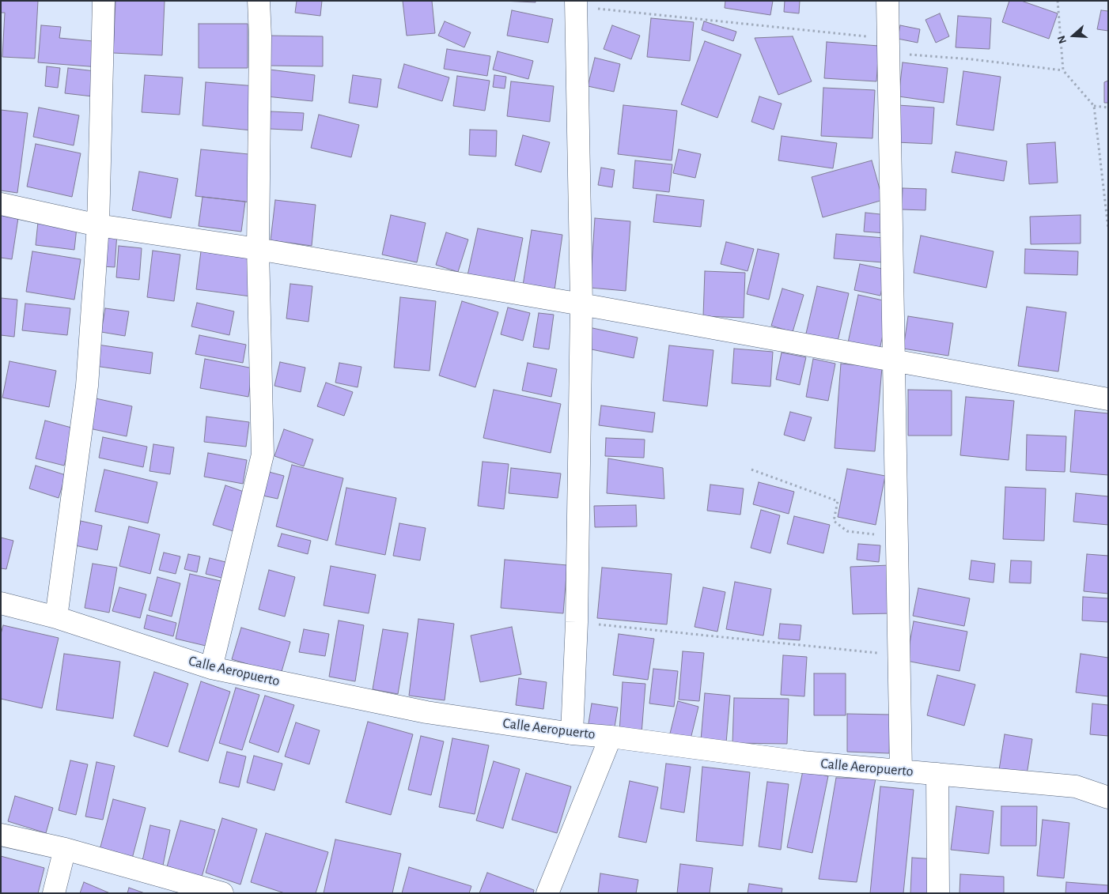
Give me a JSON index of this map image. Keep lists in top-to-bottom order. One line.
{"streets":{"street":["Calle Aeropuerto"]},"north":"left"}
